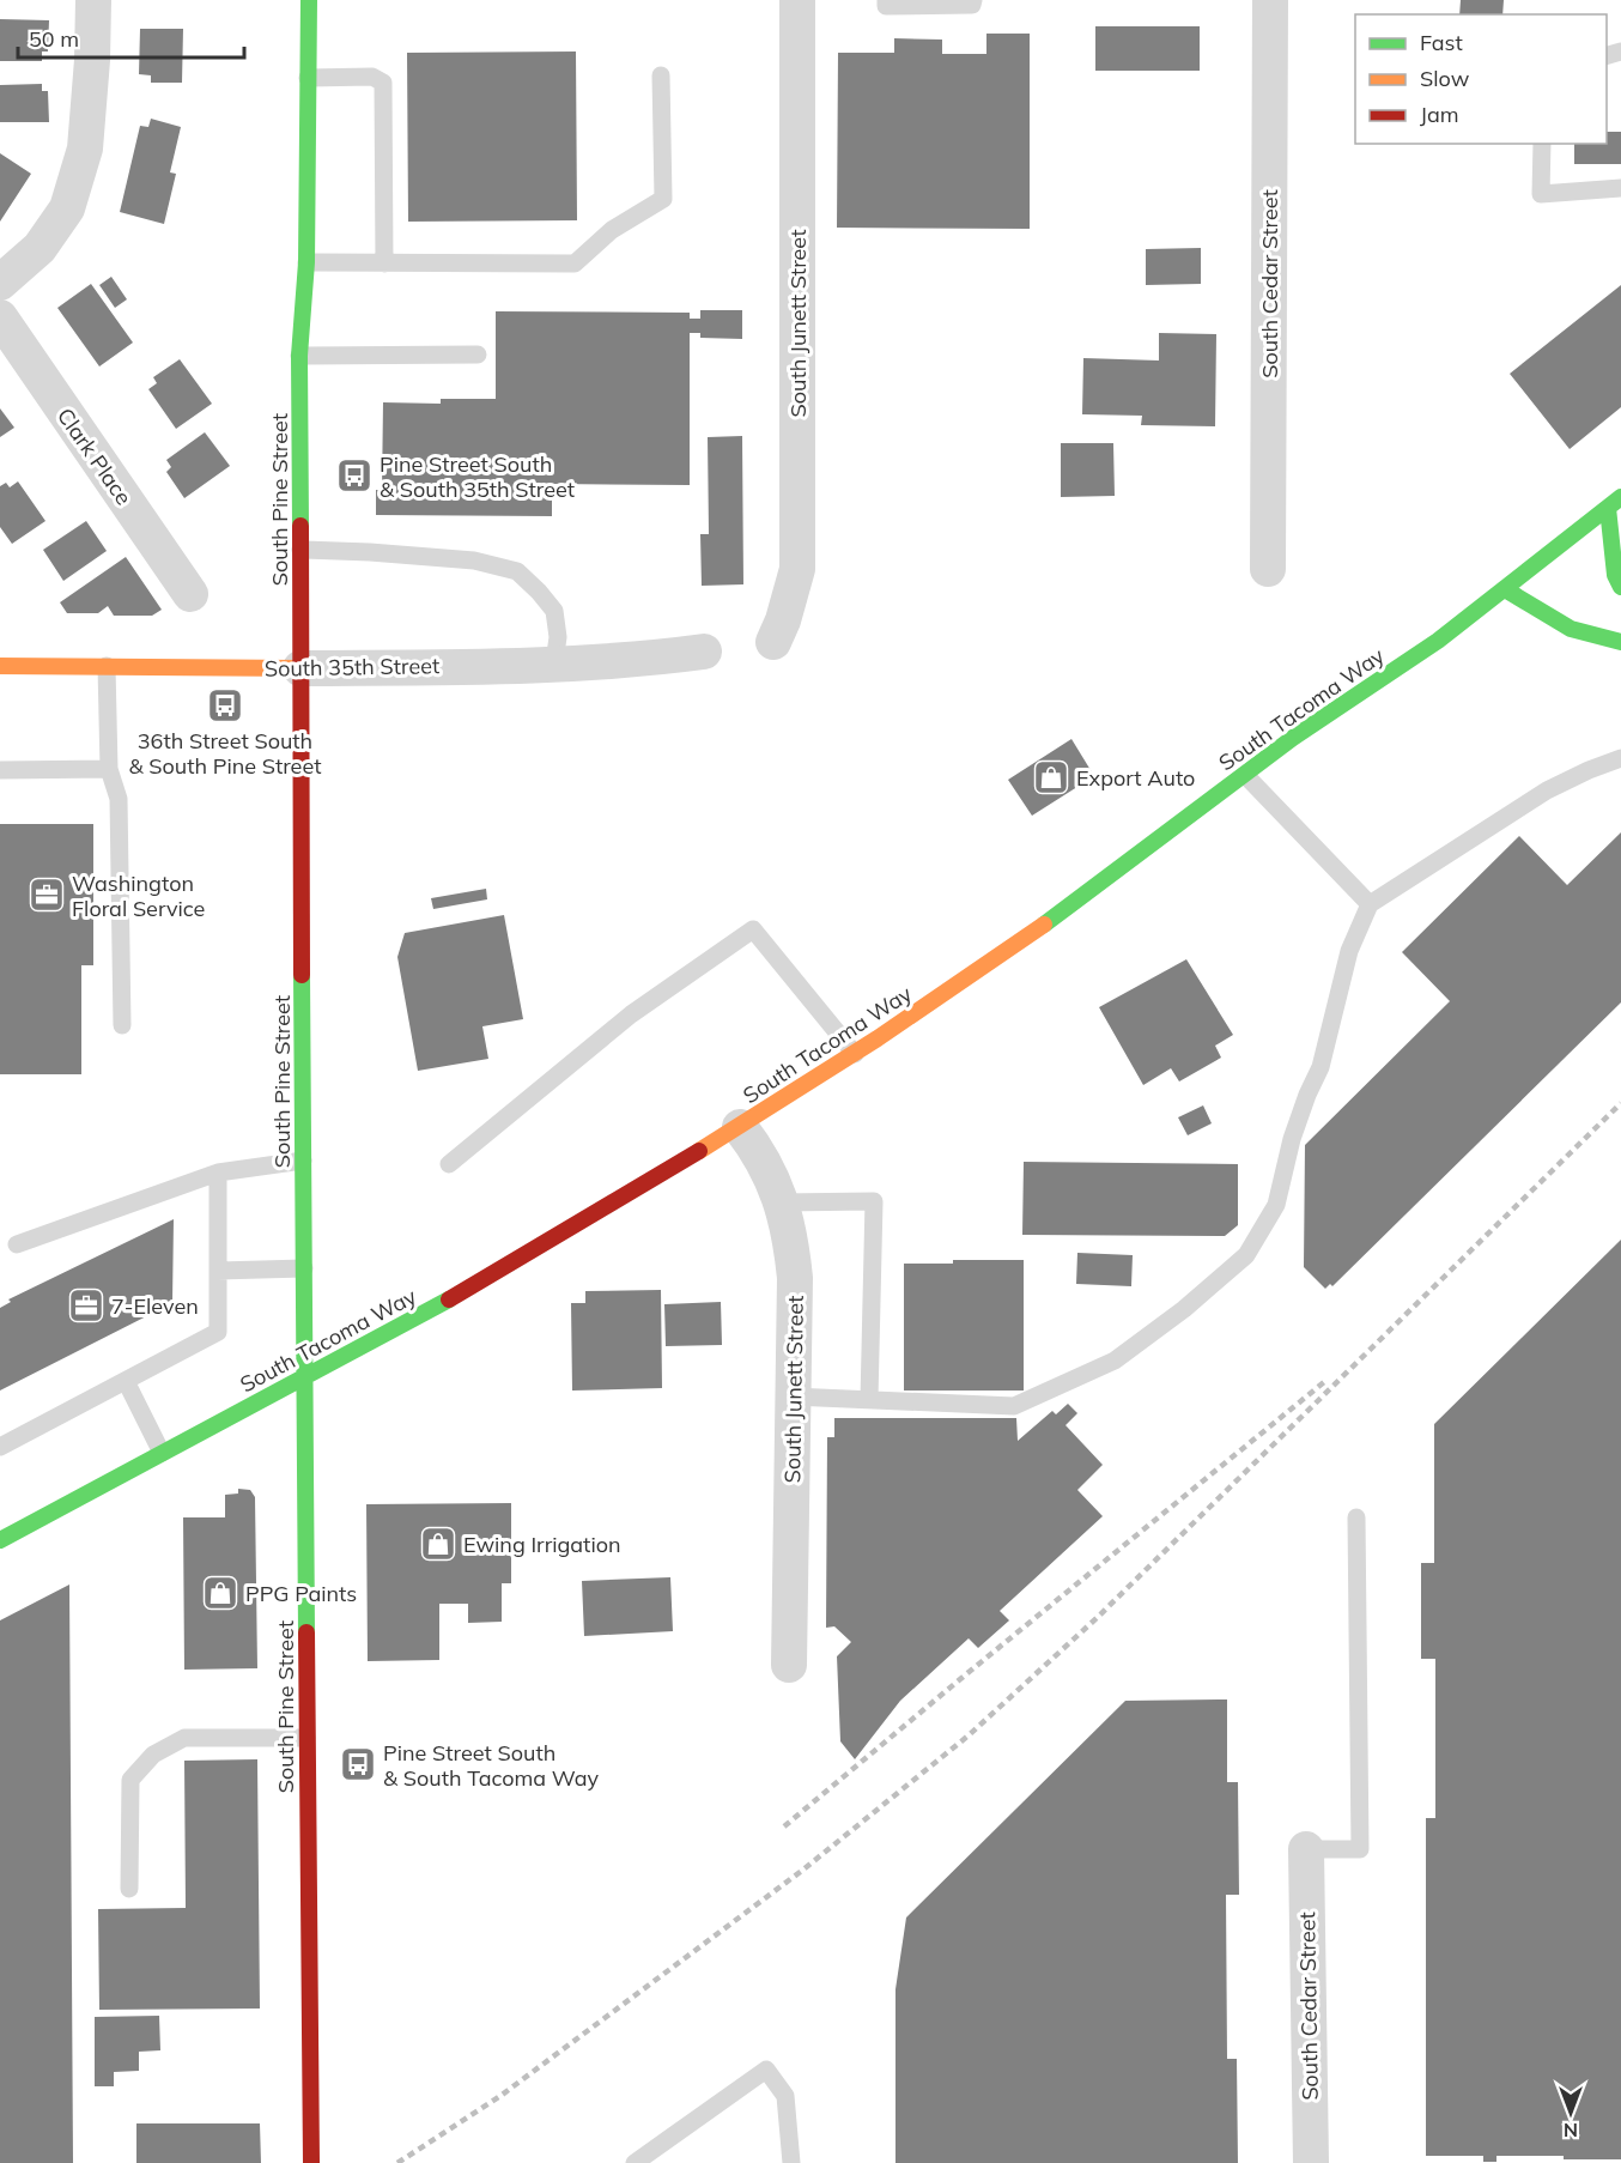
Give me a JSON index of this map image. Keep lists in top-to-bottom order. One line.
{"streets":{"main road":["South Pine Street","South 35th Street","South Tacoma Way"],"street":["South Cedar Street","South Junett Street","Clark Place"]},"crossings":[["South Junett Street","South Tacoma Way"],["South Pine Street","South 35th Street"],["South Pine Street","South Tacoma Way"]],"places":{"bus stop":["Pine Street South & South 35th Street","36th Street South & South Pine Street","Pine Street South & South Tacoma Way"],"shop":["Export Auto","Ewing Irrigation","PPG Paints"],"office":["Washington Floral Service","7-Eleven"]},"legend":["Fast","Slow","Jam"],"scale_bar":"50 m","north":"bottom"}
